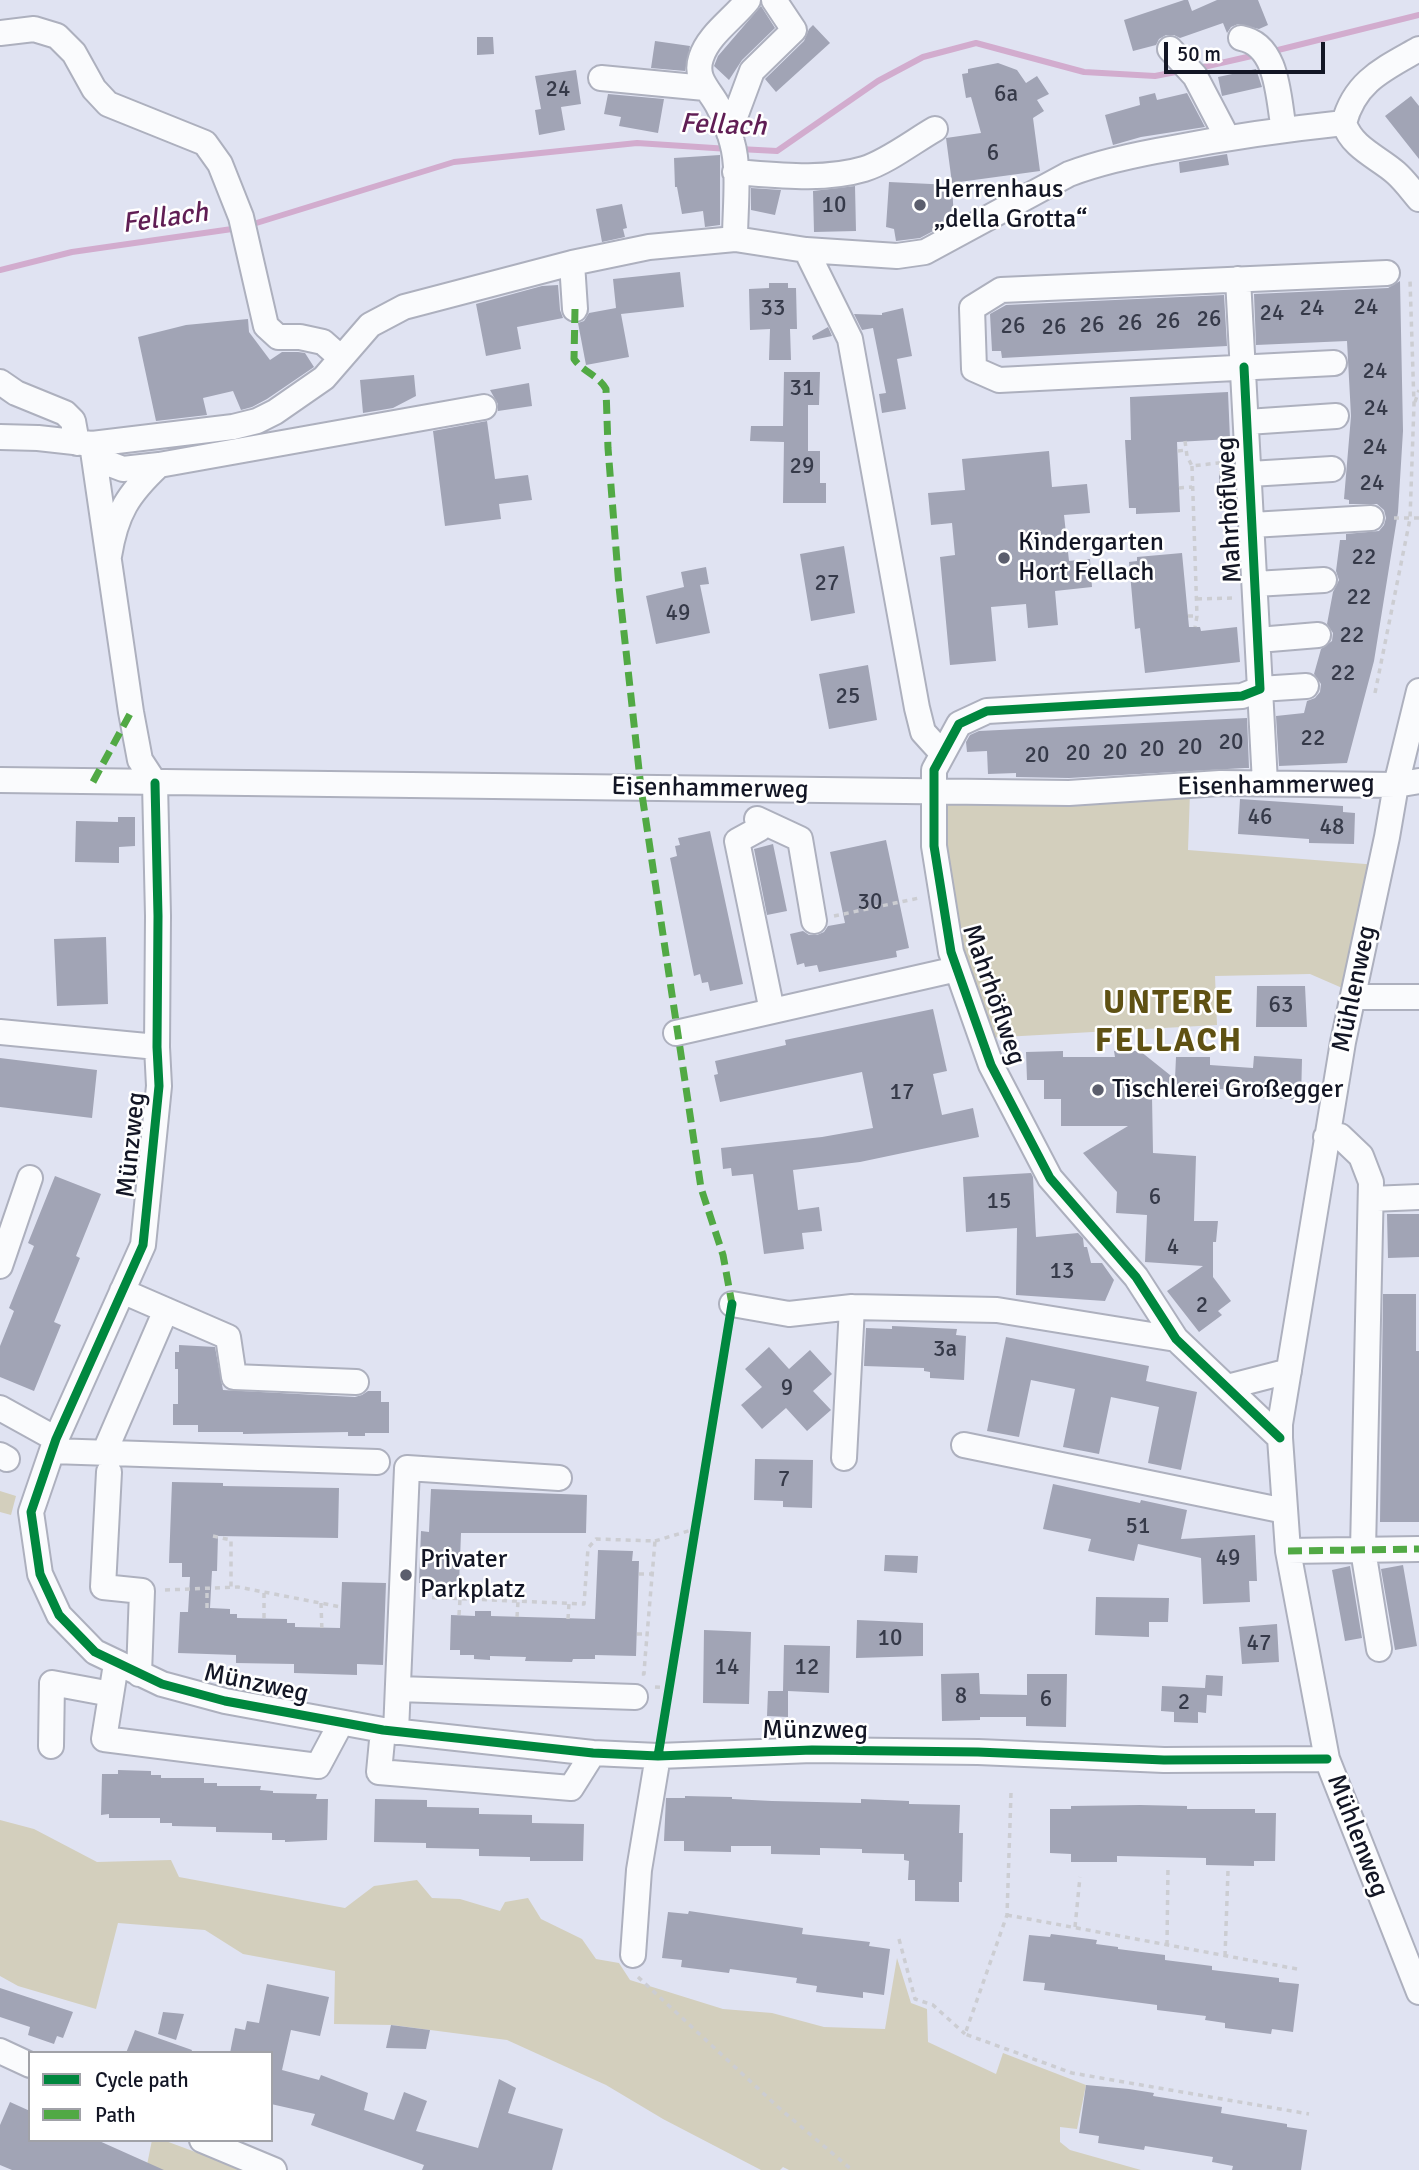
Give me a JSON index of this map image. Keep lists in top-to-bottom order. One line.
{"streets":{"street":["Mahrhöflweg","Eisenhammerweg","Mühlenweg","Münzweg"]},"crossings":[["Mahrhöflweg","Eisenhammerweg"],["Mahrhöflweg","Mühlenweg"],["Eisenhammerweg","Mühlenweg"],["Eisenhammerweg","Münzweg"],["Mühlenweg","Münzweg"]],"districts":["UNTERE FELLACH"],"water":["Fellach"],"places":["Herrenhaus „della Grotta“","Kindergarten Hort Fellach","Tischlerei Großegger","Privater Parkplatz"],"house_numbers":["24","6a","6","10","24","33","24","24","26","26","26","26","26","26","24","31","24","24","29","24","22","27","22","49","22","22","25","22","20","20","20","20","20","20","46","48","30","63","17","6","15","4","13","2","3a","9","7","51","49","10","47","14","12","8","6","2"],"legend":["Cycle path","Path"],"scale_bar":"50 m"}
